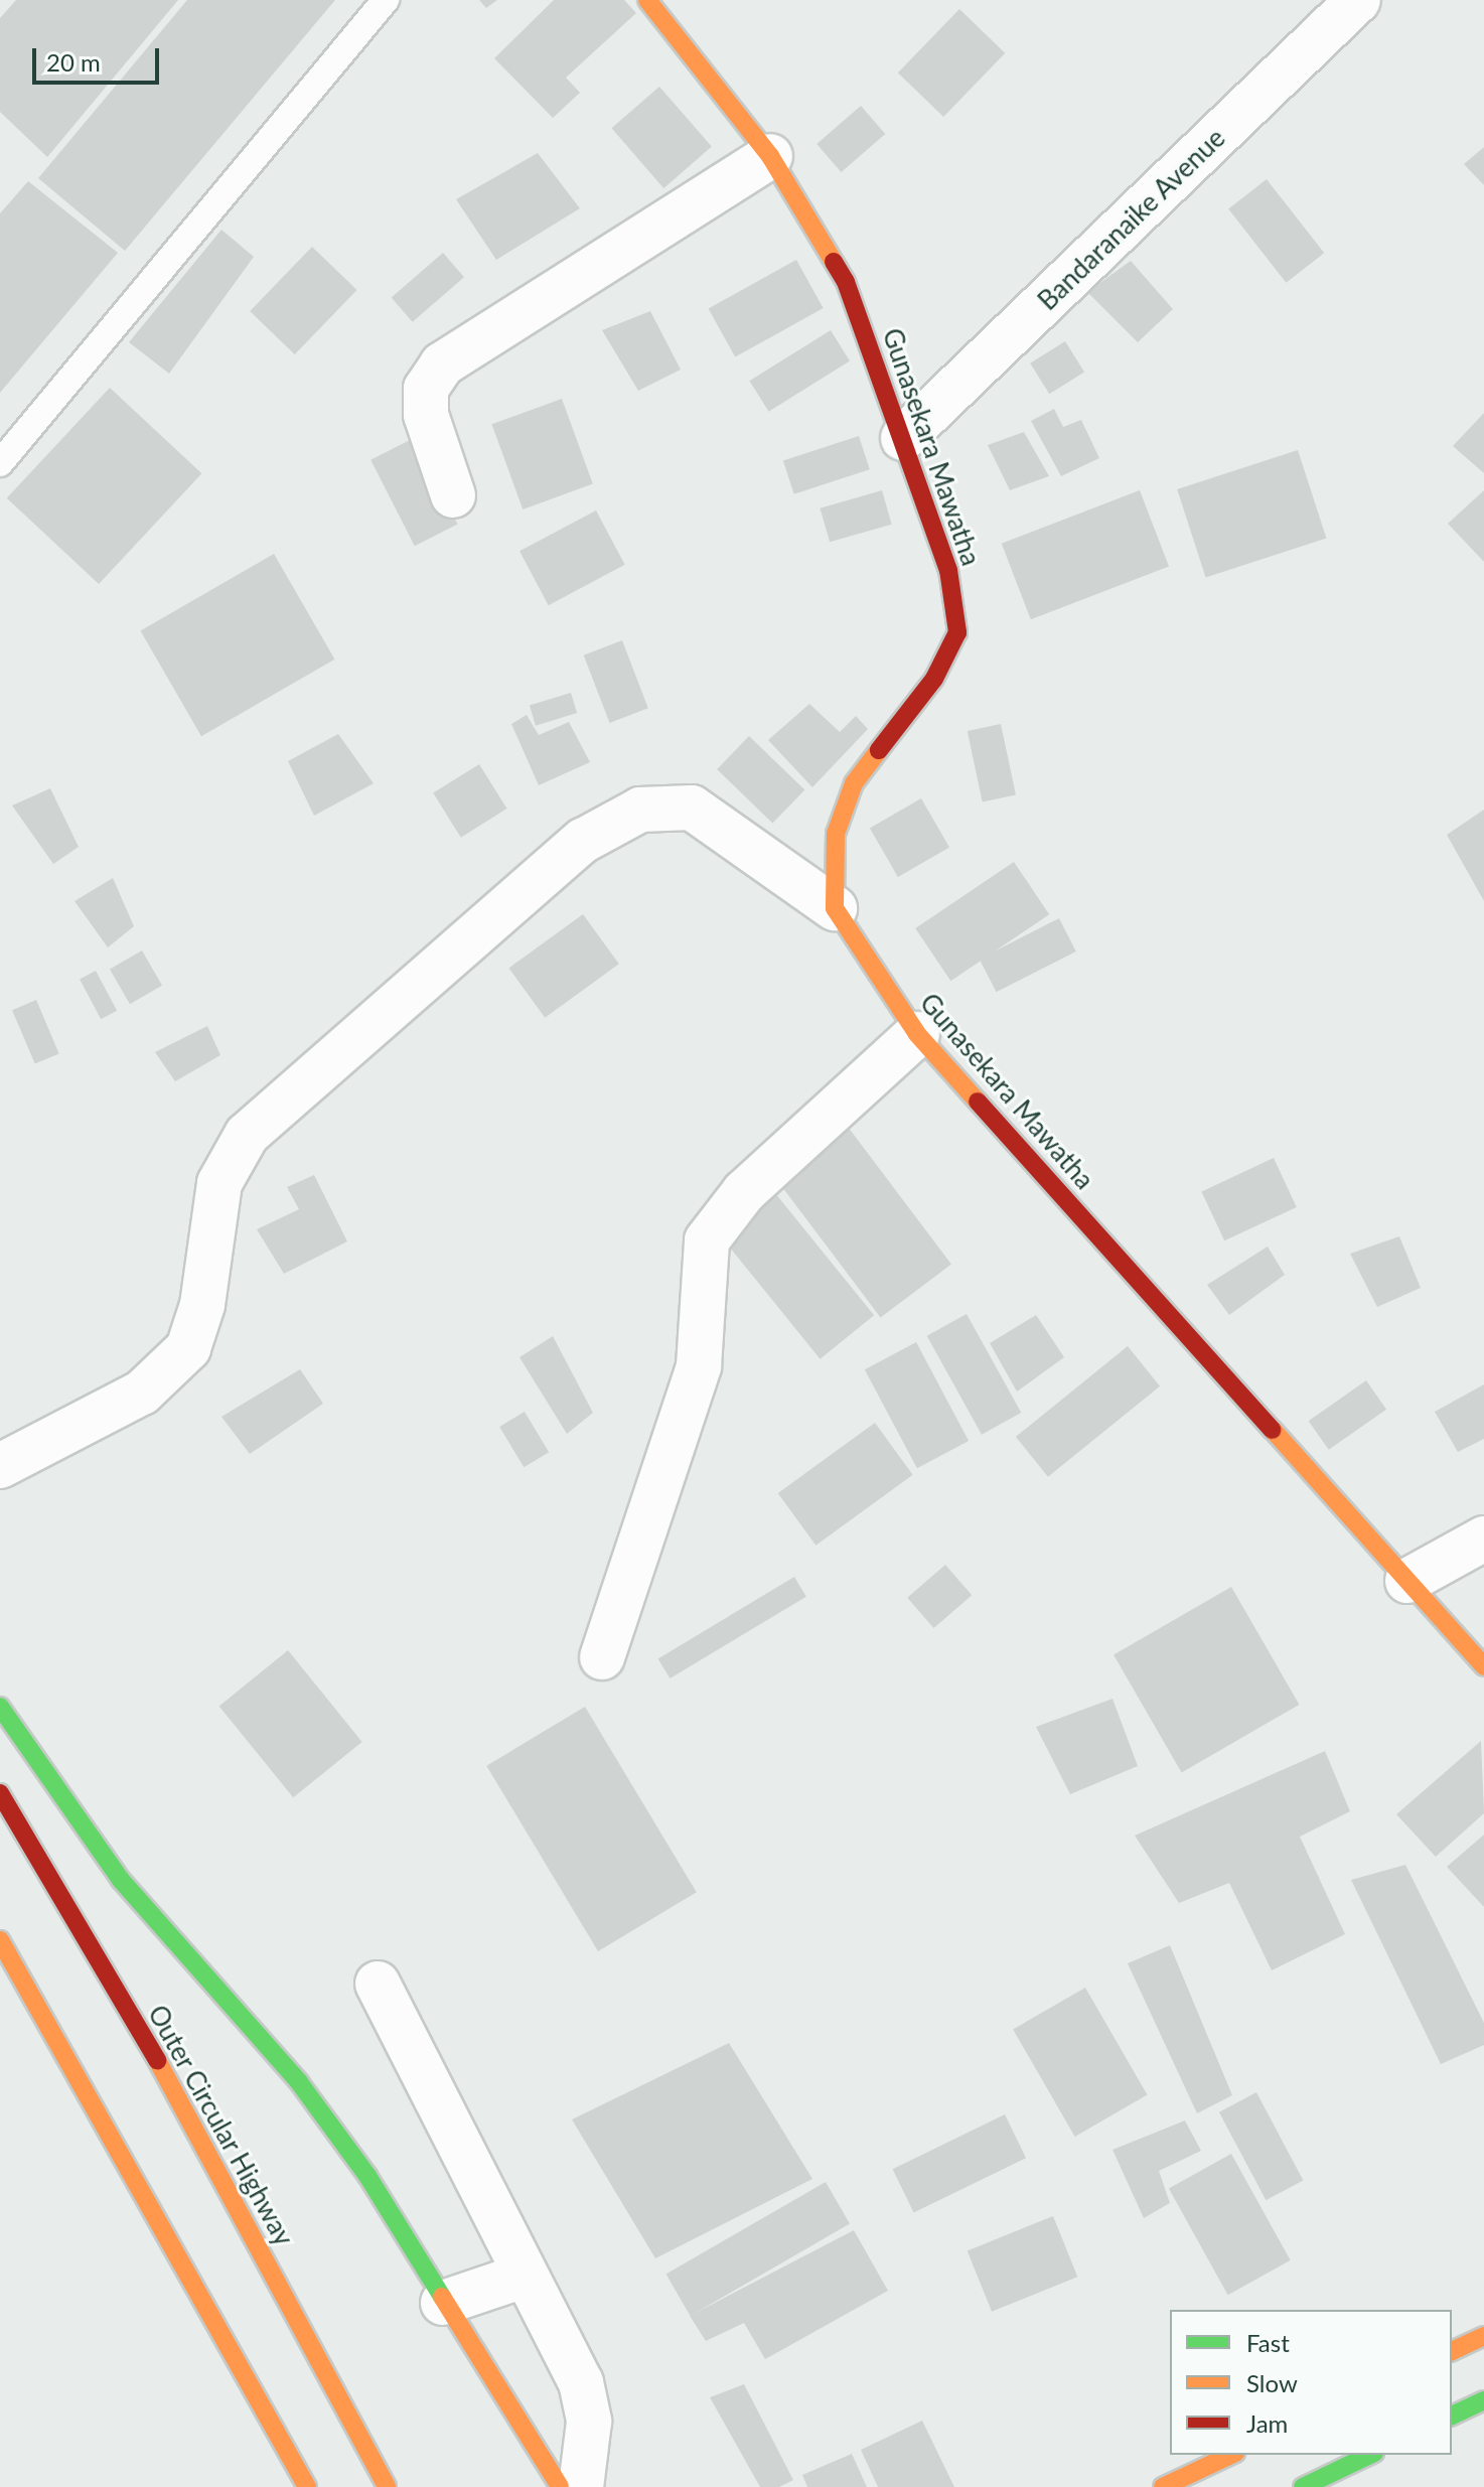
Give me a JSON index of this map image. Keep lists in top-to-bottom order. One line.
{"streets":{"main road":["Gunasekara Mawatha","Outer Circular Highway"],"street":["Bandaranaike Avenue"]},"crossings":[["Bandaranaike Avenue","Gunasekara Mawatha"]],"legend":["Fast","Slow","Jam"],"scale_bar":"20 m"}
